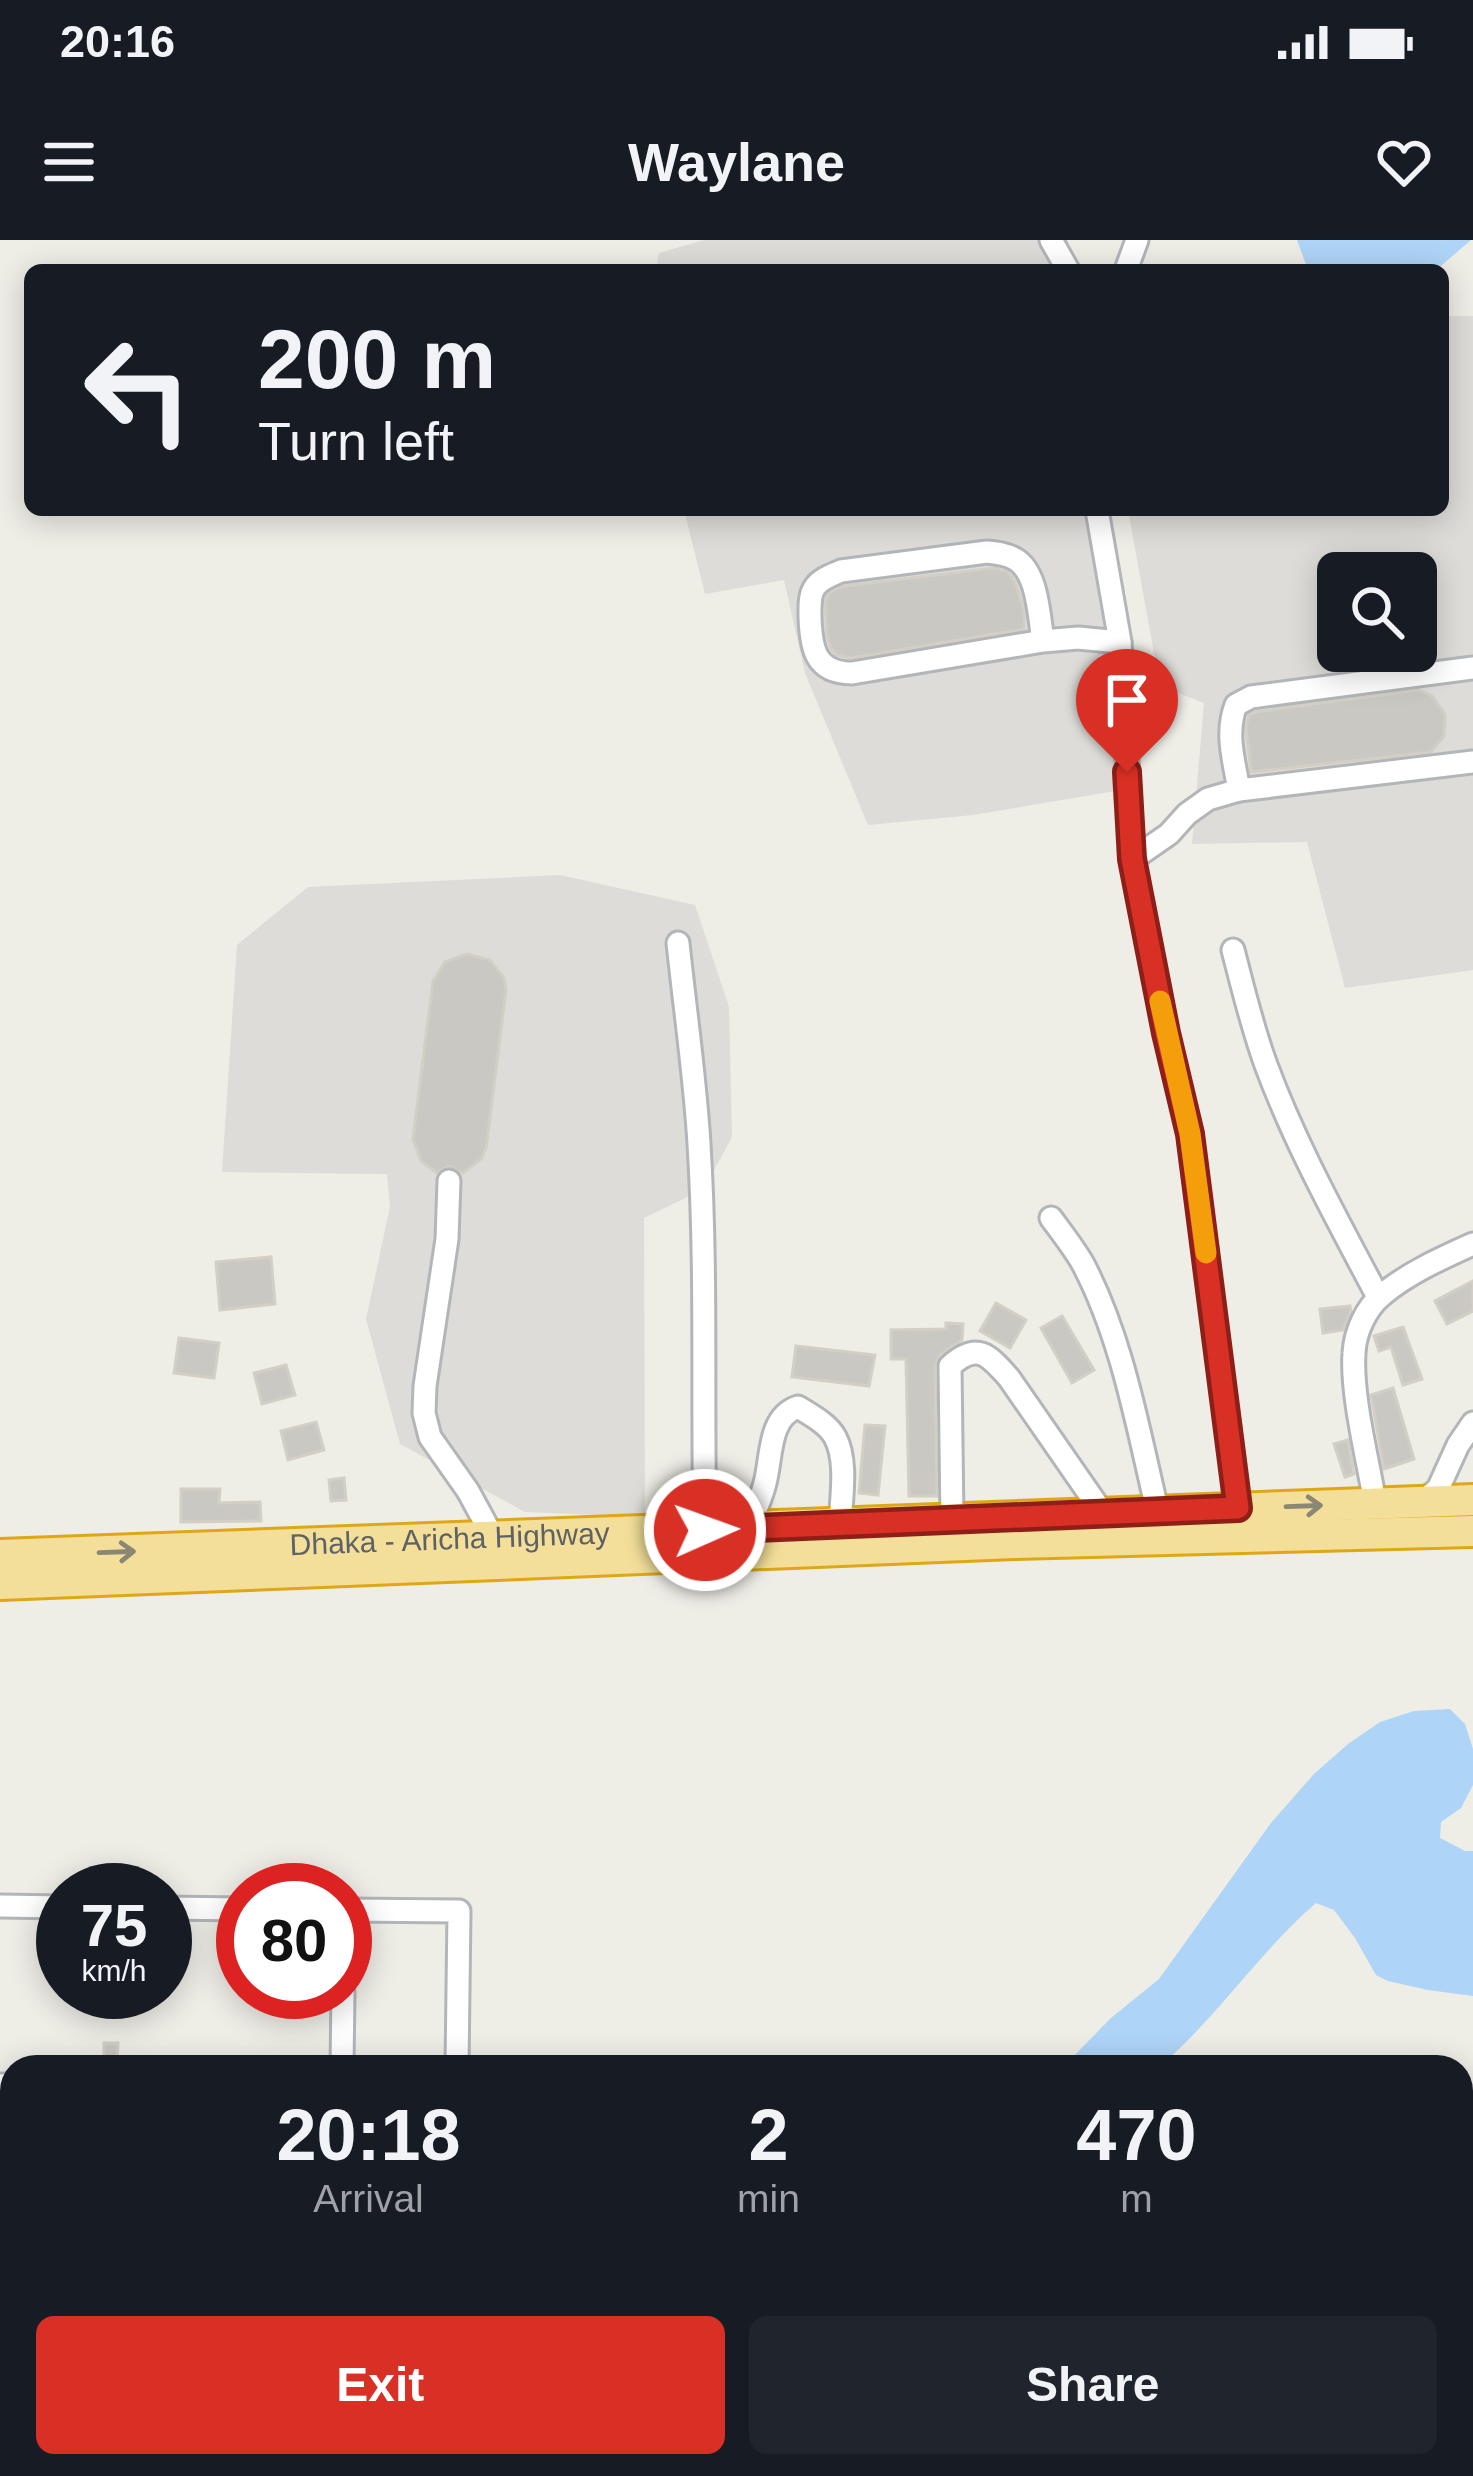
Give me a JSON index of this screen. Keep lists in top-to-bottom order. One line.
{"streets":{"highway":["Dhaka - Aricha Highway"]},"page":{"status":"20:16","header":"Waylane","turn":["200 m","Turn left"],"speed":"75 km/h","limit":"80","eta":["20:18","Arrival","2","min","470","m"],"buttons":["Exit","Share"]}}
